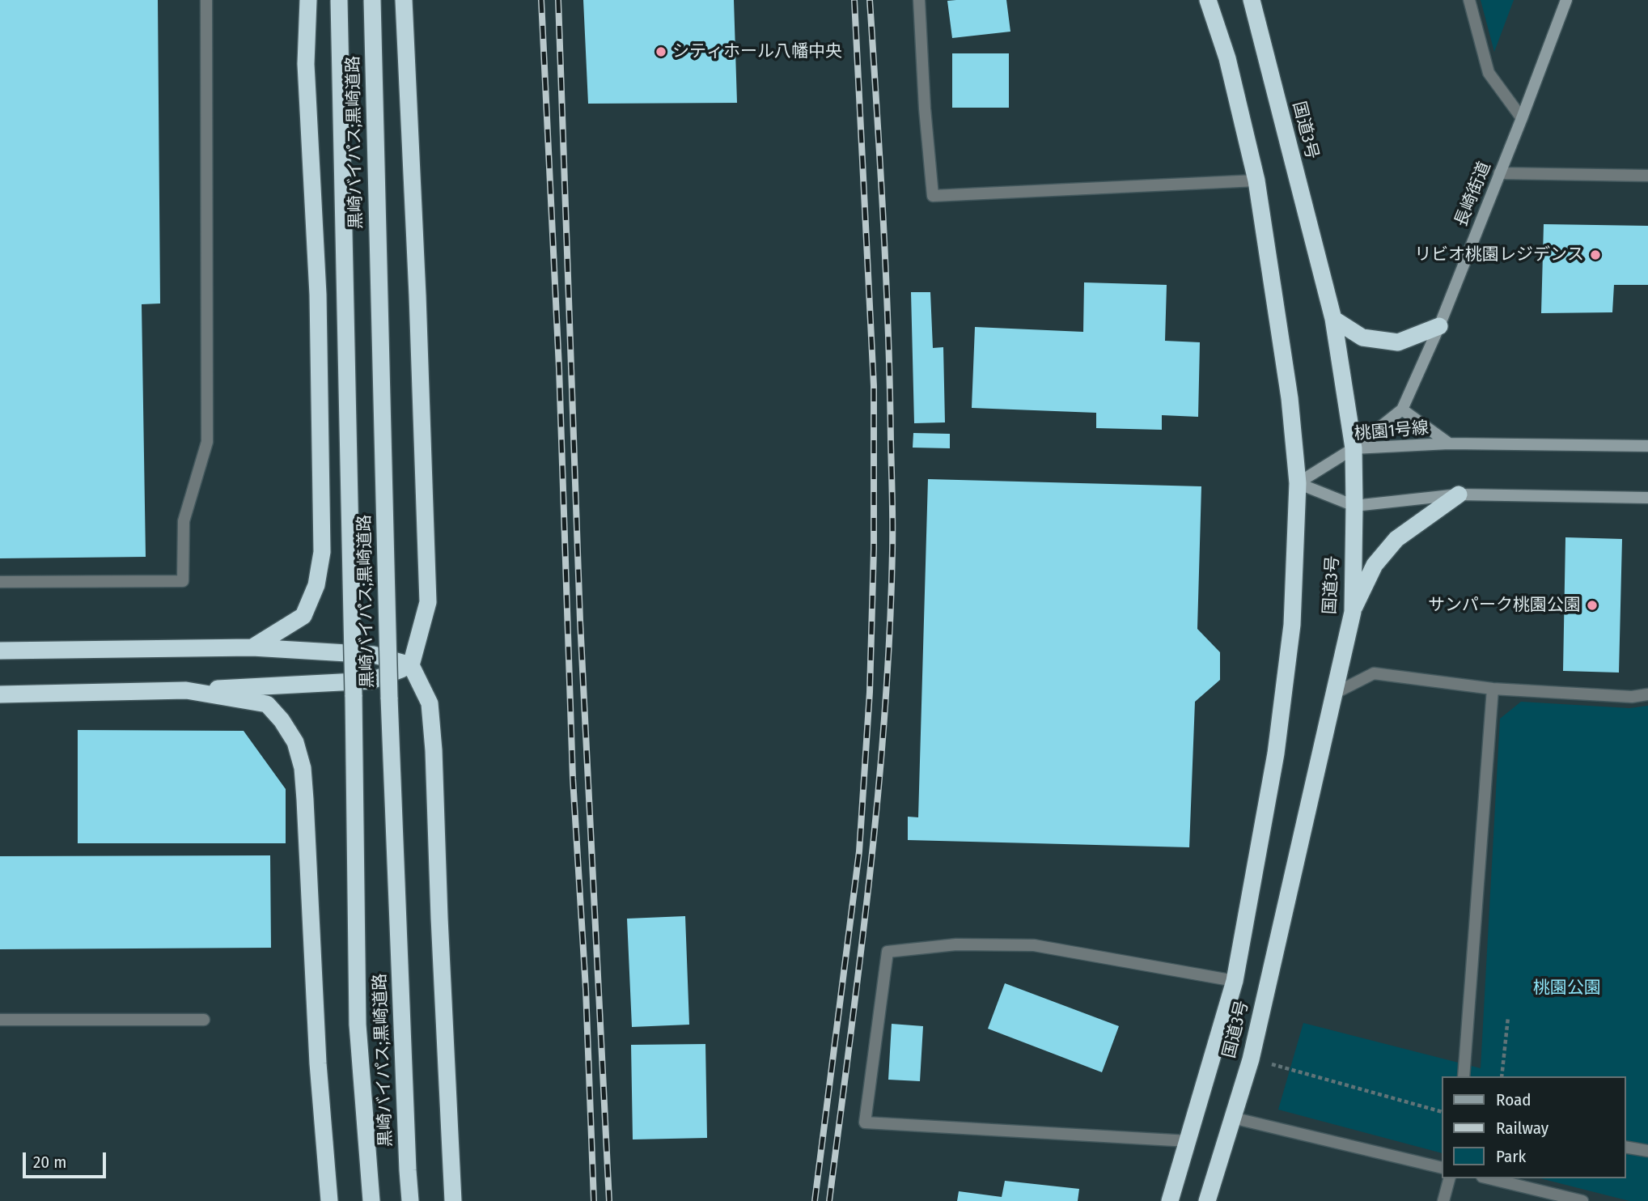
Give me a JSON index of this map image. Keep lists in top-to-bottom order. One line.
{"streets":{"highway":["国道3号","黒崎バイパス;黒崎道路"],"street":["長崎街道","桃園1号線"]},"crossings":[["国道3号","長崎街道"],["国道3号","桃園1号線"],["長崎街道","桃園1号線"]],"parks":["桃園公園"],"places":["シティホール八幡中央","リビオ桃園レジデンス","サンパーク桃園公園"],"legend":["Road","Railway","Park"],"scale_bar":"20 m"}
